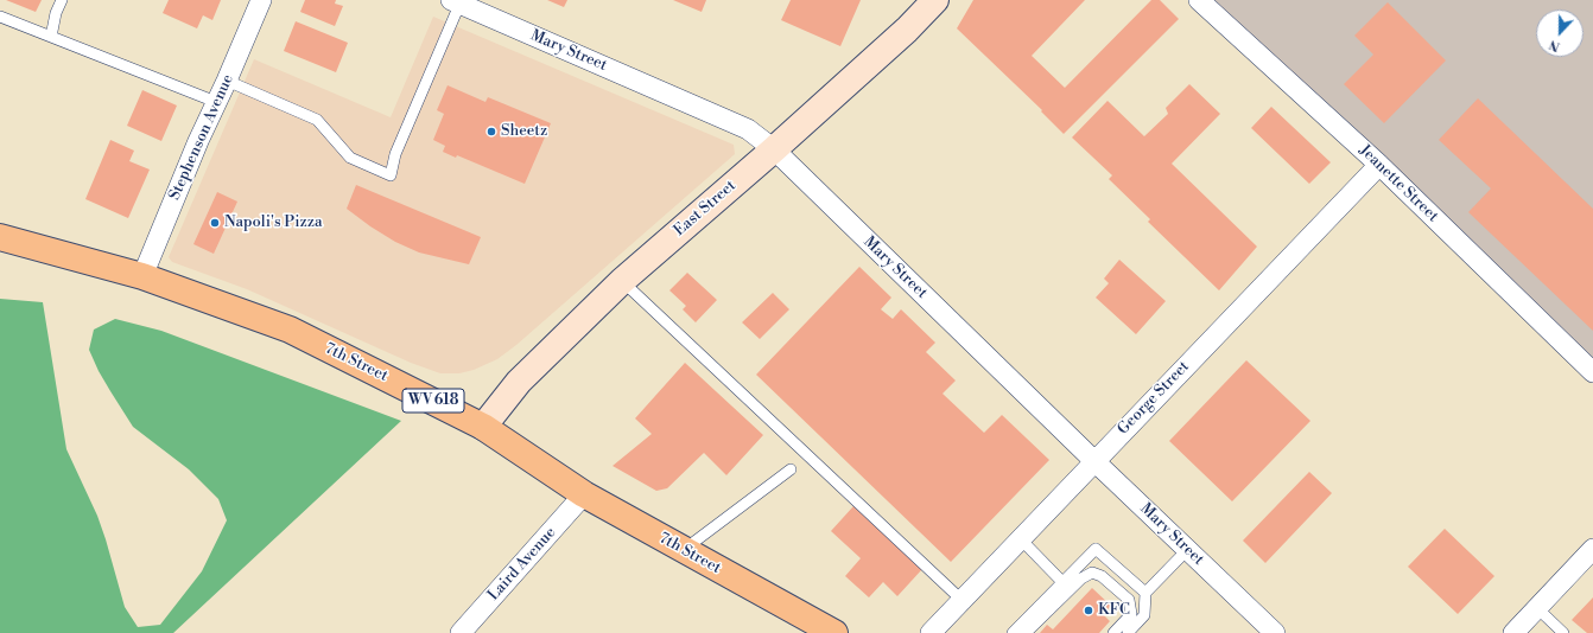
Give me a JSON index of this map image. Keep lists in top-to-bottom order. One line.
{"streets":{"main road":["East Street","7th Street","WV 618"],"street":["Mary Street","Stephenson Avenue","Jeanette Street","George Street","Laird Avenue"]},"crossings":[["Mary Street","East Street"],["Mary Street","George Street"],["Stephenson Avenue","7th Street"],["Jeanette Street","George Street"],["East Street","7th Street"],["7th Street","Laird Avenue"]],"places":["Sheetz","Napoli's Pizza","KFC"],"north":"bottom"}
